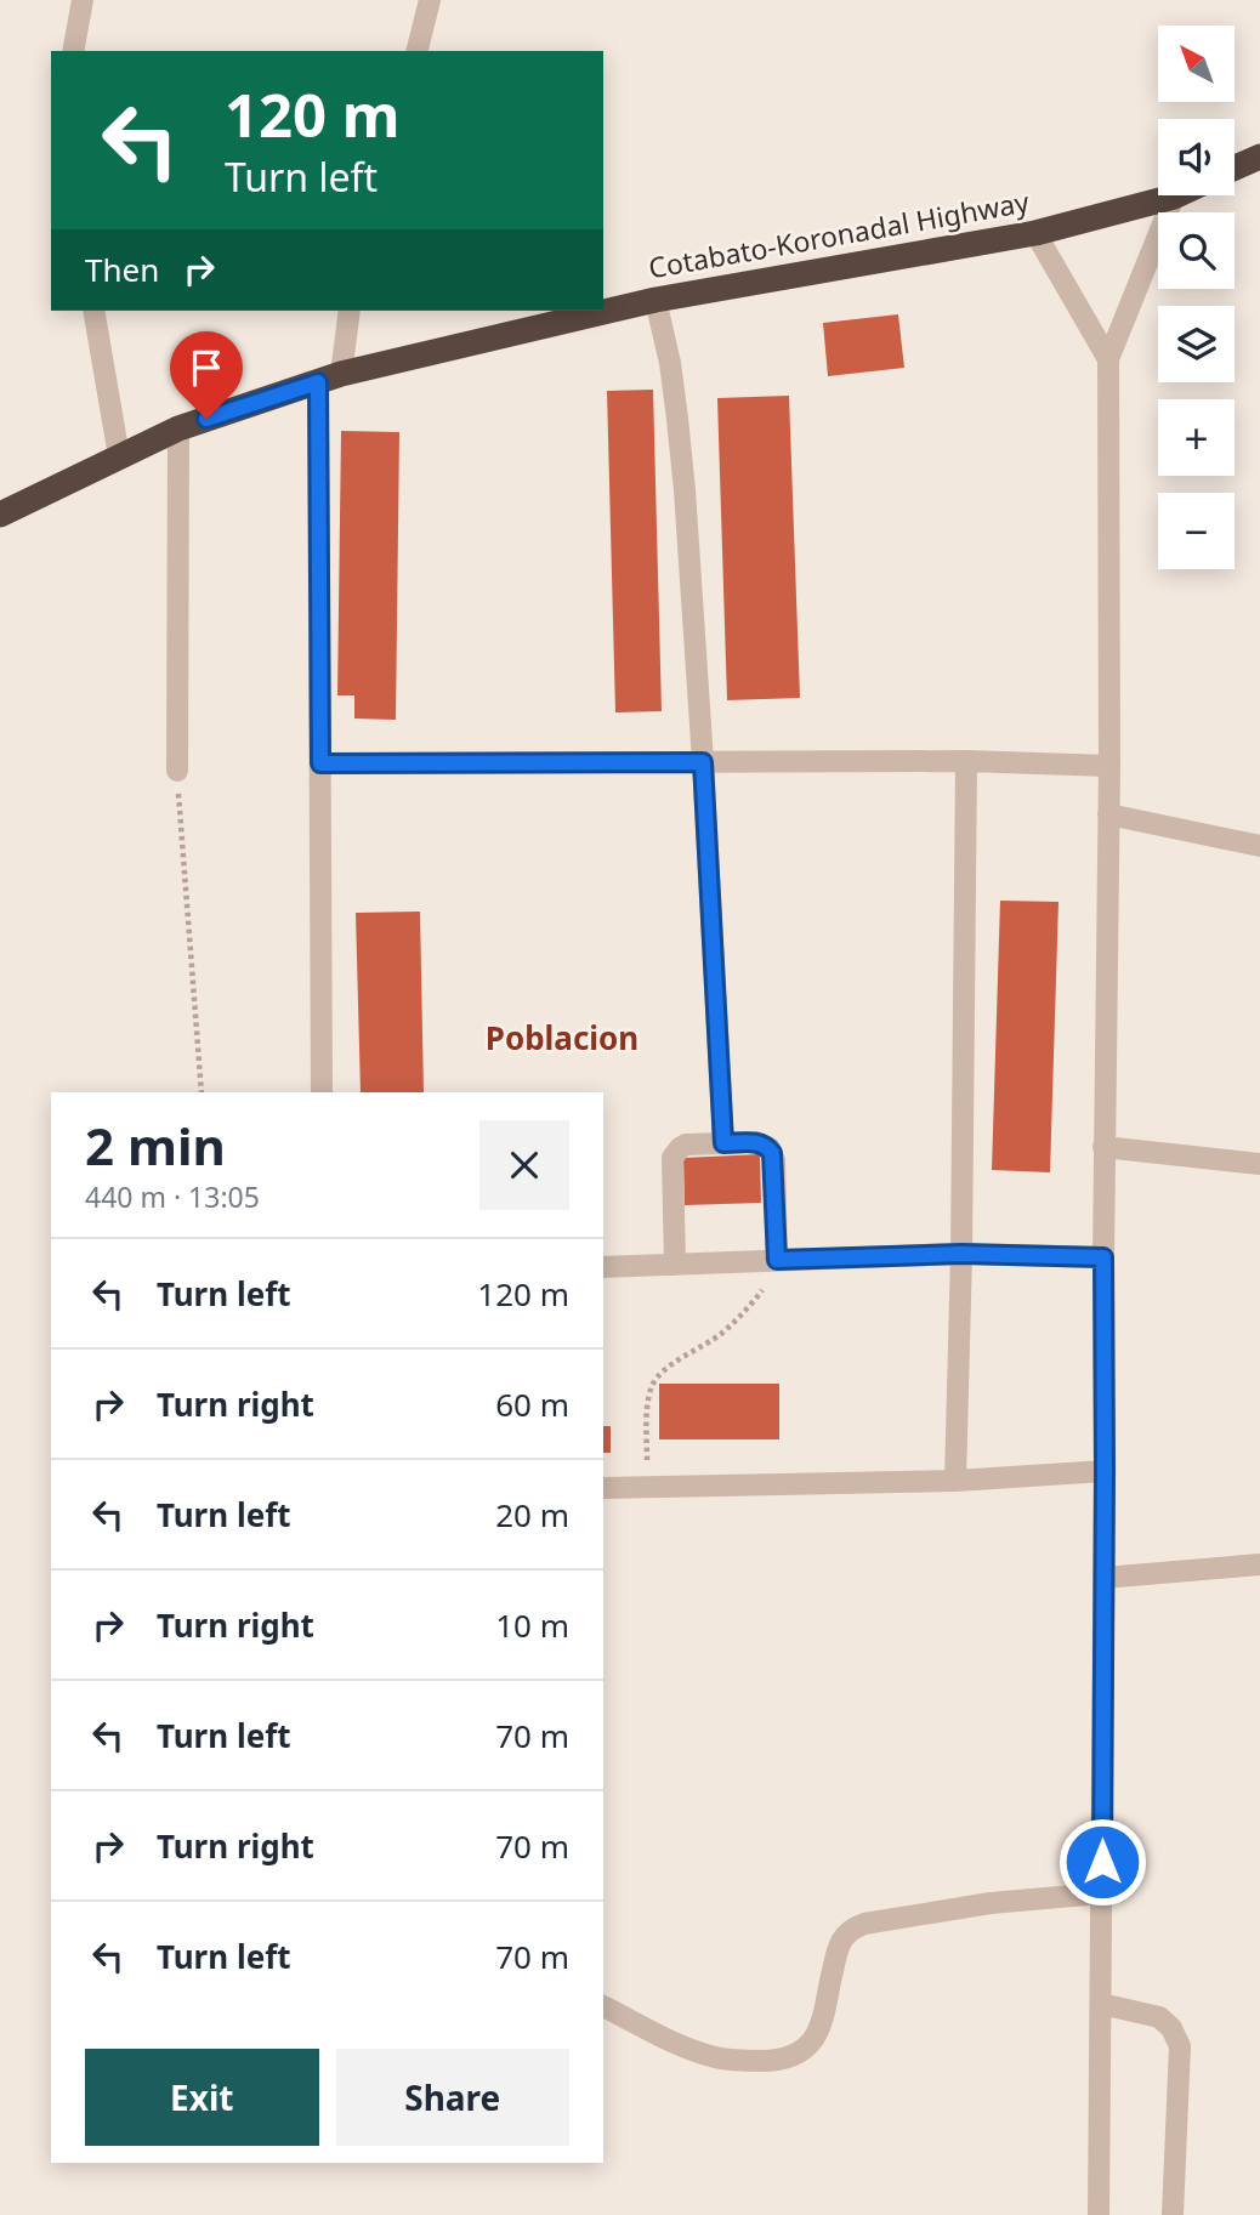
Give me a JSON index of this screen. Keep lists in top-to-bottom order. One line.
{"streets":{"highway":["Cotabato-Koronadal Highway"]},"districts":["Poblacion"],"north":"top left","page":{"map_buttons":["+","−"],"turn":["120 m","Turn left"],"then":"Then","heading":["2 min","440 m · 13:05"],"list":[{"name":"Turn left","value":"120 m"},{"name":"Turn right","value":"60 m"},{"name":"Turn left","value":"20 m"},{"name":"Turn right","value":"10 m"},{"name":"Turn left","value":"70 m"},{"name":"Turn right","value":"70 m"},{"name":"Turn left","value":"70 m"}],"buttons":["Exit","Share"]}}
